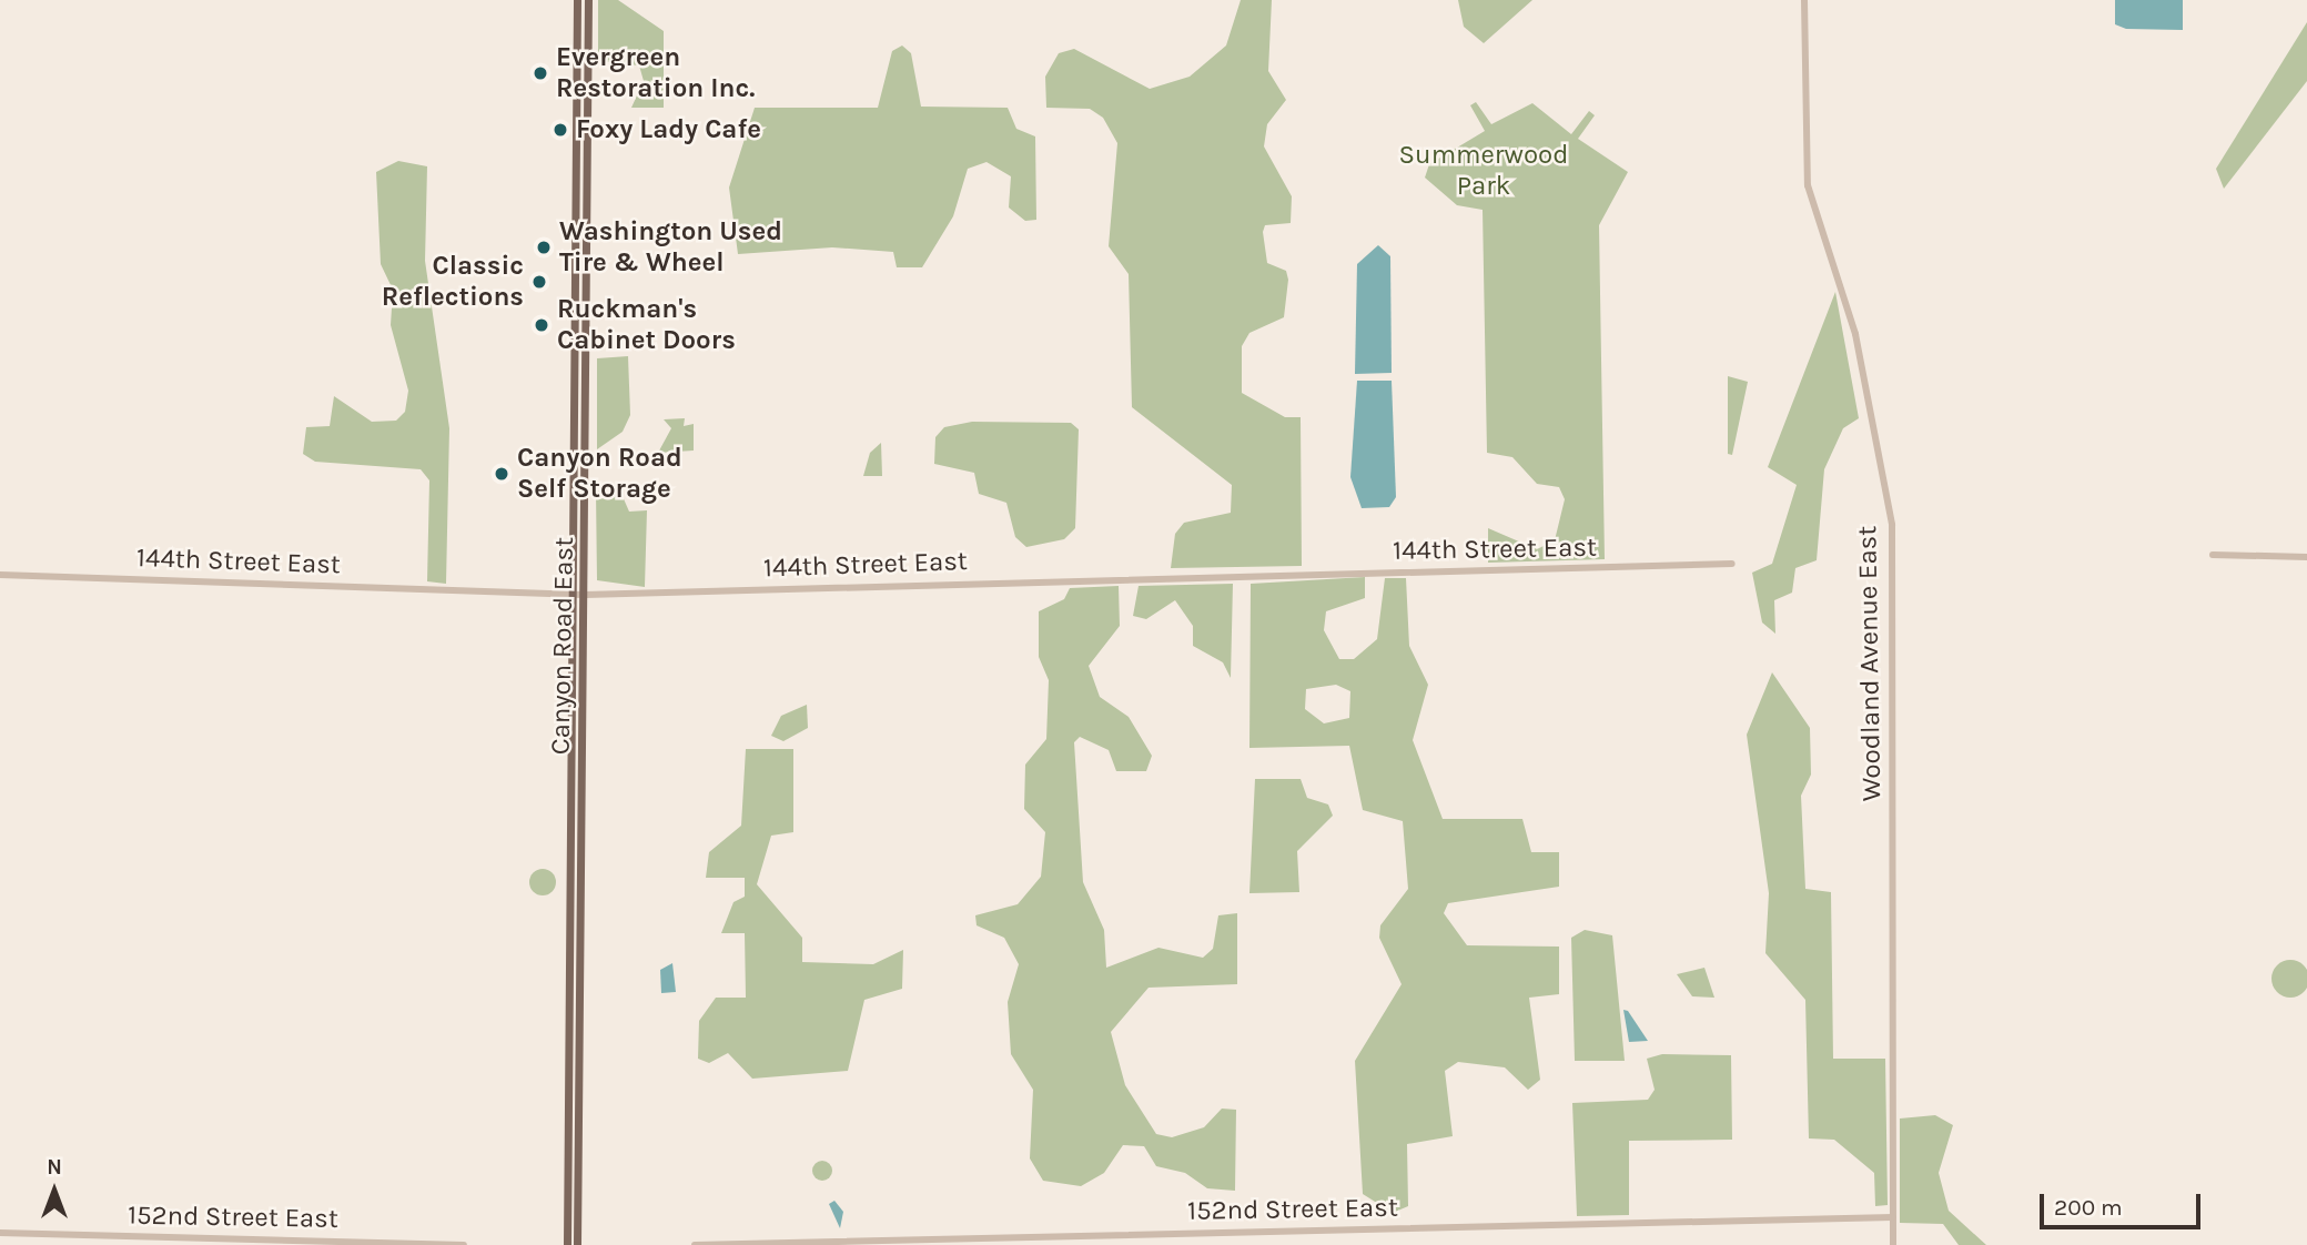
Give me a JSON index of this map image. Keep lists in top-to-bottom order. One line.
{"streets":{"main road":["Canyon Road East"],"street":["144th Street East","Woodland Avenue East","152nd Street East"]},"crossings":[["144th Street East","Canyon Road East"],["Woodland Avenue East","152nd Street East"]],"parks":["Summerwood Park"],"places":["Evergreen Restoration Inc.","Foxy Lady Cafe","Washington Used Tire & Wheel","Classic Reflections","Ruckman's Cabinet Doors","Canyon Road Self Storage"],"scale_bar":"200 m","north":"top"}
